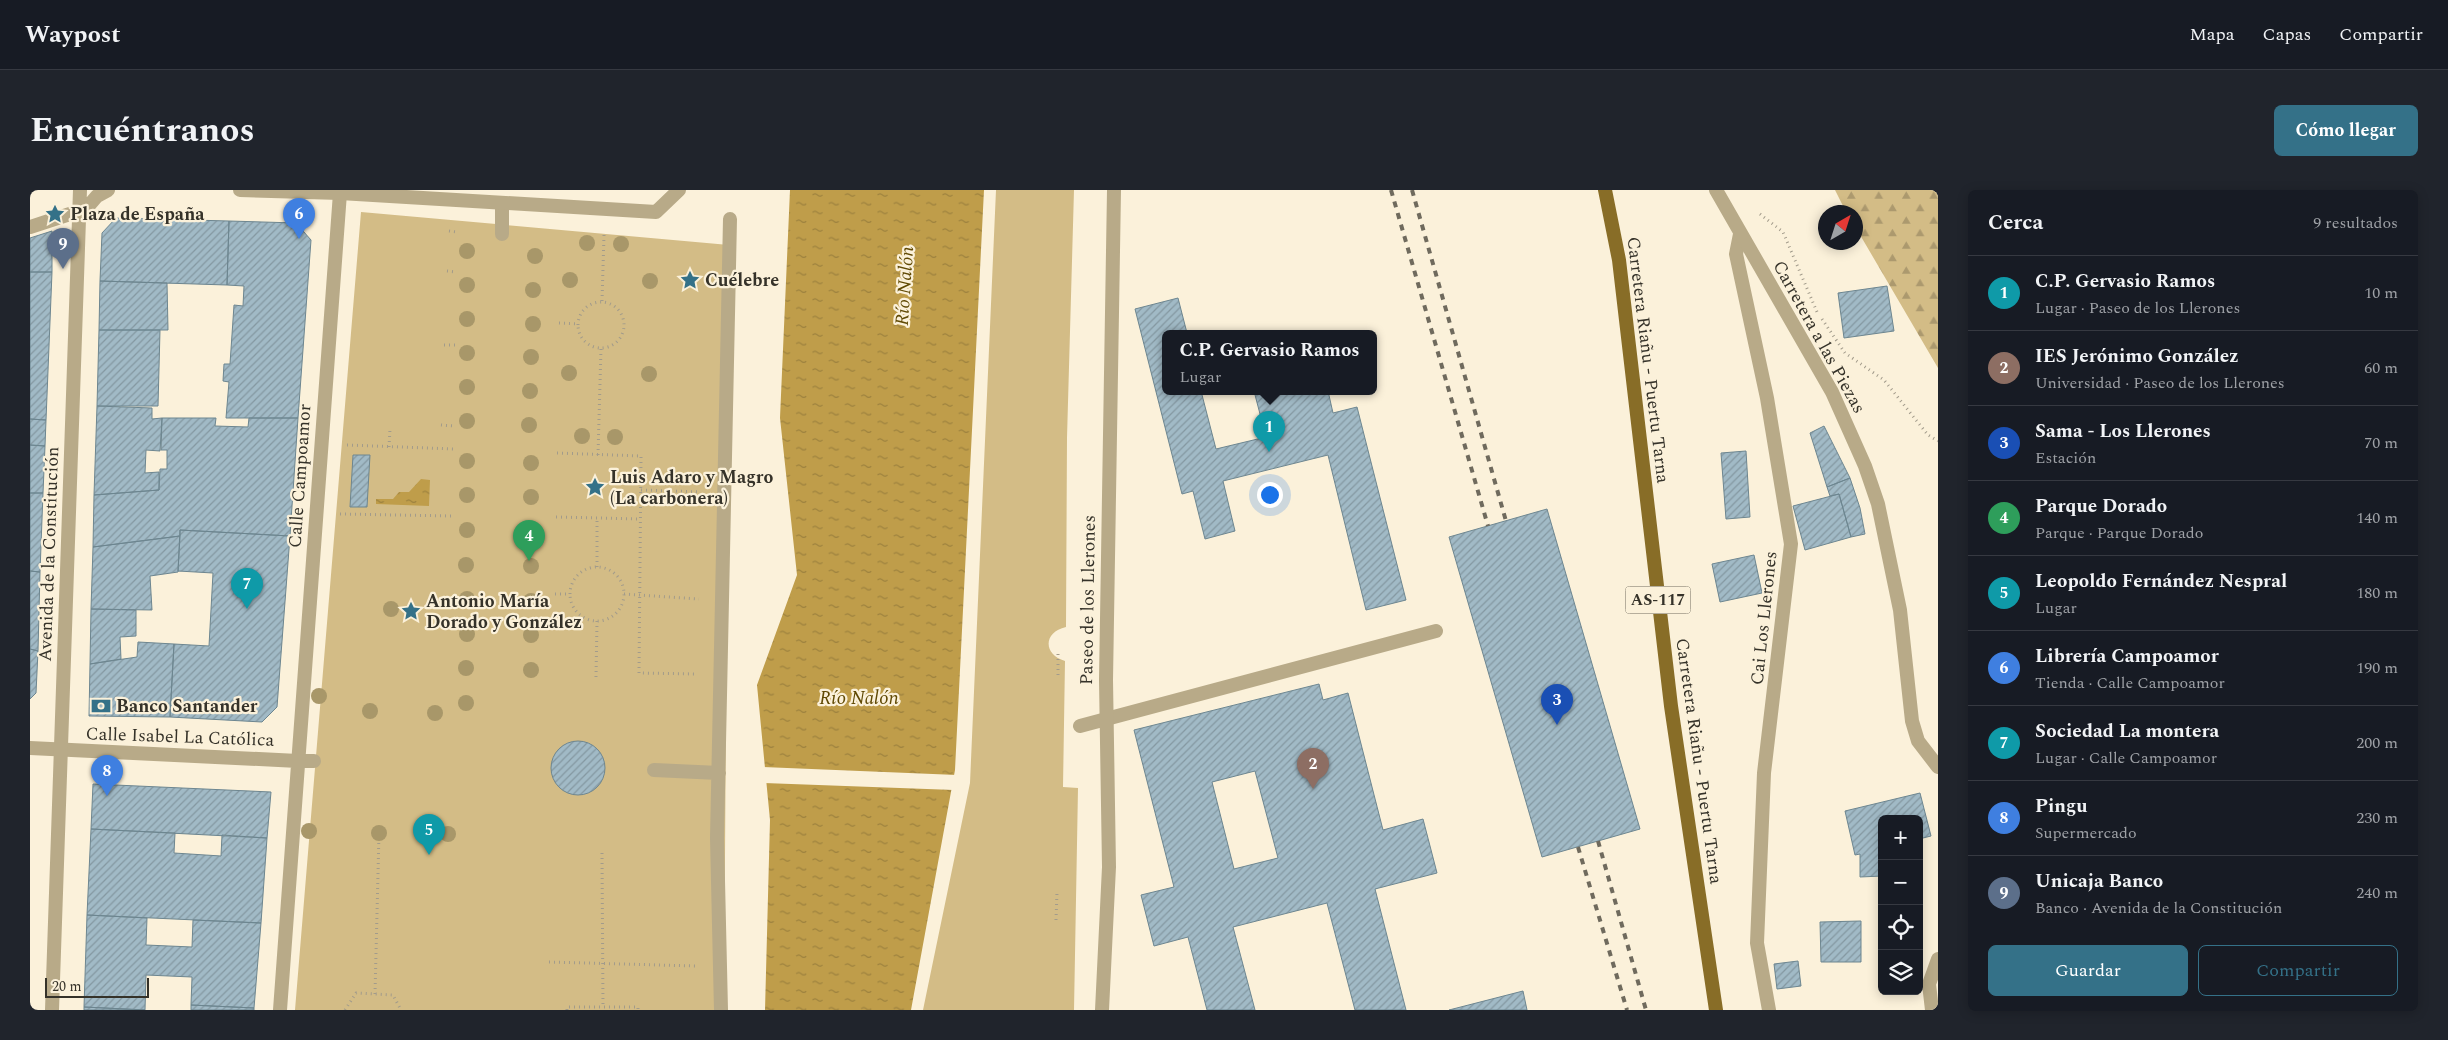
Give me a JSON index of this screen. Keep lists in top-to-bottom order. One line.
{"streets":{"main road":["Carretera Riañu - Puertu Tarna","AS-117"],"street":["Carretera a las Piezas","Calle Campoamor","Avenida de la Constitución","Paseo de los Llerones","Cai Los Llerones","Calle Isabel La Católica"]},"crossings":[["Carretera a las Piezas","Cai Los Llerones"],["Calle Campoamor","Calle Isabel La Católica"],["Avenida de la Constitución","Calle Isabel La Católica"]],"water":["Río Nalón"],"places":{"place":["Plaza de España","Cuélebre","Luis Adaro y Magro (La carbonera)","Antonio María Dorado y González"],"bank":["Banco Santander"]},"scale_bar":"20 m","north":"top right","page":{"header":"Waypost","nav":["Mapa","Capas","Compartir"],"title":"Encuéntranos","buttons":["Cómo llegar",["Guardar","Compartir"]],"heading":["Cerca","9 resultados"],"pins":["6","9","1","4","7","3","2","8","5"],"list":[{"mark":"1","name":"C.P. Gervasio Ramos","note":"Lugar · Paseo de los Llerones","value":"10 m"},{"mark":"2","name":"IES Jerónimo González","note":"Universidad · Paseo de los Llerones","value":"60 m"},{"mark":"3","name":"Sama - Los Llerones","note":"Estación","value":"70 m"},{"mark":"4","name":"Parque Dorado","note":"Parque · Parque Dorado","value":"140 m"},{"mark":"5","name":"Leopoldo Fernández Nespral","note":"Lugar","value":"180 m"},{"mark":"6","name":"Librería Campoamor","note":"Tienda · Calle Campoamor","value":"190 m"},{"mark":"7","name":"Sociedad La montera","note":"Lugar · Calle Campoamor","value":"200 m"},{"mark":"8","name":"Pingu","note":"Supermercado","value":"230 m"},{"mark":"9","name":"Unicaja Banco","note":"Banco · Avenida de la Constitución","value":"240 m"}],"popup":["C.P. Gervasio Ramos","Lugar"],"map_buttons":["+","−"],"scale":"20 m"}}
